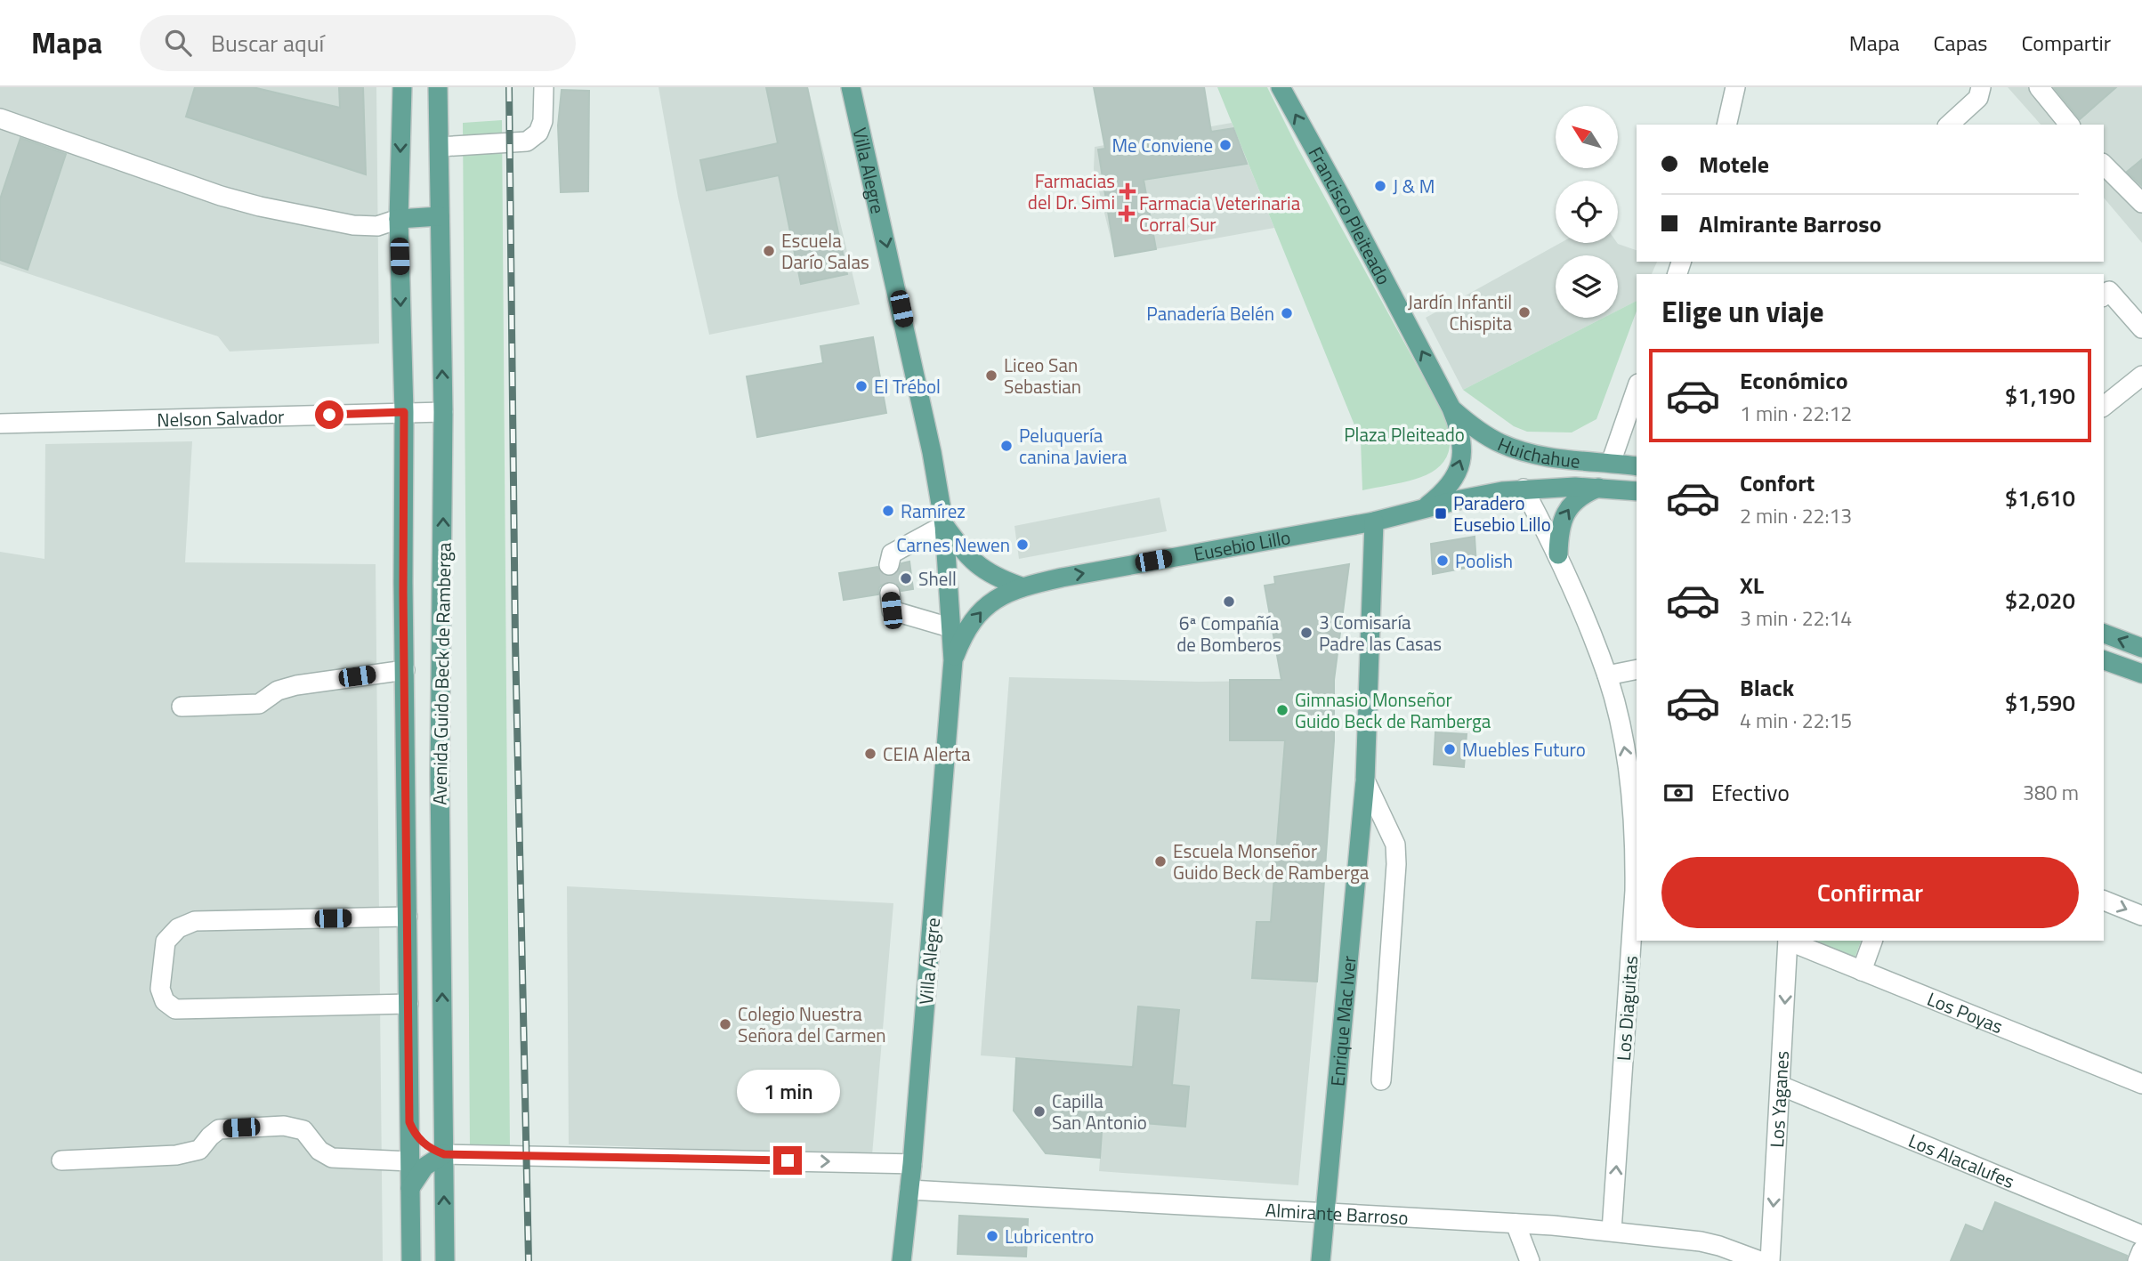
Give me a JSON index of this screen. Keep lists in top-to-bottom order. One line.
{"streets":{"main road":["Villa Alegre","Francisco Pleiteado","Huichahue","Eusebio Lillo","Avenida Guido Beck de Ramberga","Enrique Mac Iver"],"street":["Nelson Salvador","Los Diaguitas","Los Poyas","Los Yaganes","Los Alacalufes","Almirante Barroso"]},"crossings":[["Villa Alegre","Eusebio Lillo"],["Villa Alegre","Almirante Barroso"],["Francisco Pleiteado","Huichahue"],["Francisco Pleiteado","Eusebio Lillo"],["Nelson Salvador","Avenida Guido Beck de Ramberga"],["Huichahue","Eusebio Lillo"],["Eusebio Lillo","Enrique Mac Iver"],["Los Diaguitas","Almirante Barroso"],["Enrique Mac Iver","Almirante Barroso"],["Los Yaganes","Los Alacalufes"]],"one_way":["Francisco Pleiteado","Eusebio Lillo","Los Diaguitas","Los Yaganes"],"parks":["Plaza Pleiteado"],"places":{"other":["Me Conviene","J & M","Escuela Darío Salas","Jardín Infantil Chispita","Panadería Belén","Liceo San Sebastian","El Trébol","Peluquería canina Javiera","Ramírez","Carnes Newen","Poolish","Shell","6ª Compañía de Bomberos","3 Comisaría Padre las Casas","Gimnasio Monseñor Guido Beck de Ramberga","Muebles Futuro","CEIA Alerta","Escuela Monseñor Guido Beck de Ramberga","Colegio Nuestra Señora del Carmen","Capilla San Antonio","Lubricentro"],"health":["Farmacias del Dr. Simi","Farmacia Veterinaria Corral Sur"],"transit":["Paradero Eusebio Lillo"]},"north":"top left","page":{"header":"Mapa","search":"Buscar aquí","nav":["Mapa","Capas","Compartir"],"banner":["Motele","Almirante Barroso"],"heading":"Elige un viaje","list":[{"name":"Económico","note":"1 min · 22:12","value":"$1,190"},{"name":"Confort","note":"2 min · 22:13","value":"$1,610"},{"name":"XL","note":"3 min · 22:14","value":"$2,020"},{"name":"Black","note":"4 min · 22:15","value":"$1,590"}],"pay":["Efectivo","380 m"],"buttons":"Confirmar","bubble":"1 min"}}
